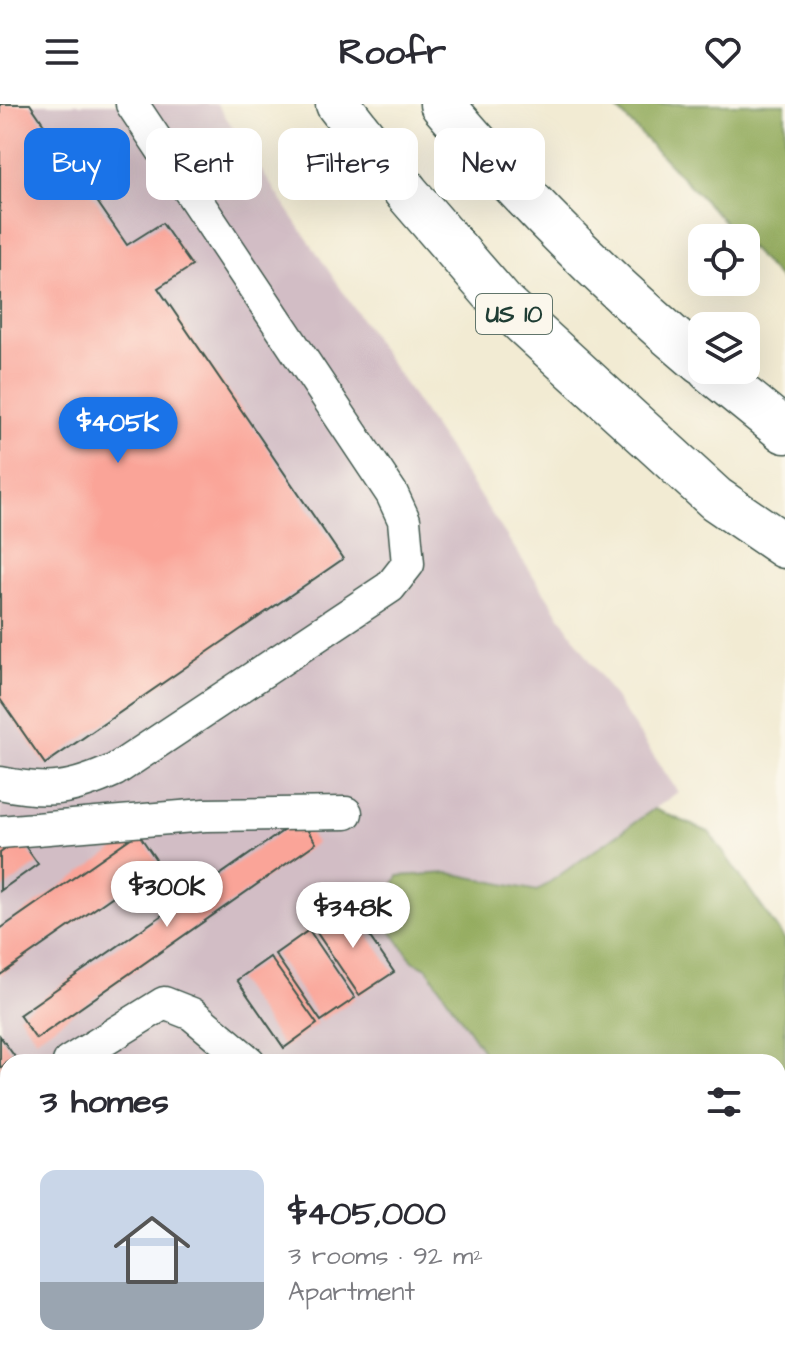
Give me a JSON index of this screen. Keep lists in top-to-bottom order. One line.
{"streets":{"highway":["US 10"]},"page":{"header":"Roofr","chip":["Buy","Rent","Filters","New"],"price":["$405K","$300K","$348K"],"heading":"3 homes","list":[{"name":"$405,000","note":"3 rooms · 92 m² · Apartment"}]}}
